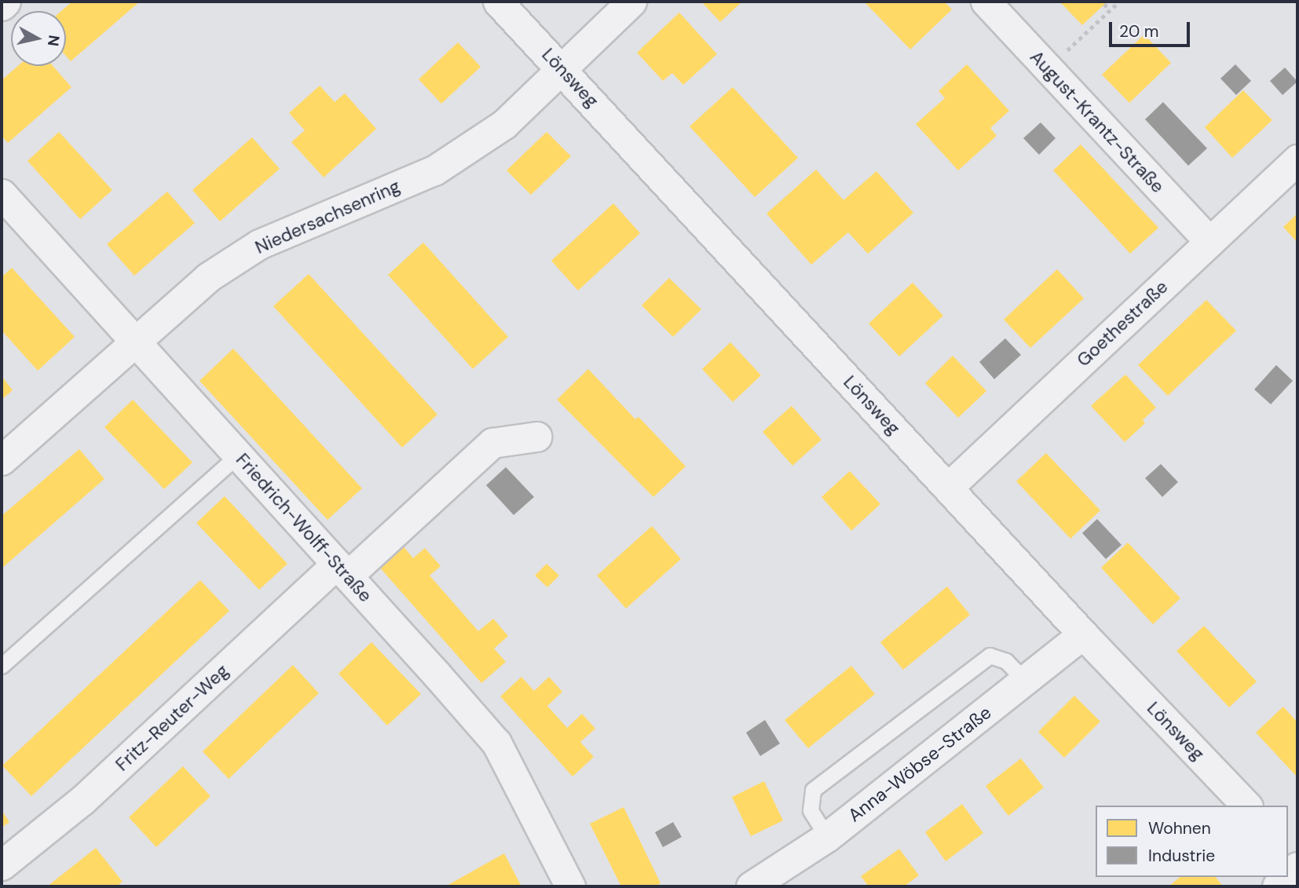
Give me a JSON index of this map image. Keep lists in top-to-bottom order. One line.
{"streets":{"street":["Lönsweg","August-Krantz-Straße","Niedersachsenring","Goethestraße","Friedrich-Wolff-Straße","Fritz-Reuter-Weg","Anna-Wöbse-Straße"]},"crossings":[["Lönsweg","Niedersachsenring"],["Lönsweg","Goethestraße"],["Lönsweg","Anna-Wöbse-Straße"],["August-Krantz-Straße","Goethestraße"],["Niedersachsenring","Friedrich-Wolff-Straße"],["Friedrich-Wolff-Straße","Fritz-Reuter-Weg"]],"legend":["Wohnen","Industrie"],"scale_bar":"20 m","north":"right"}
